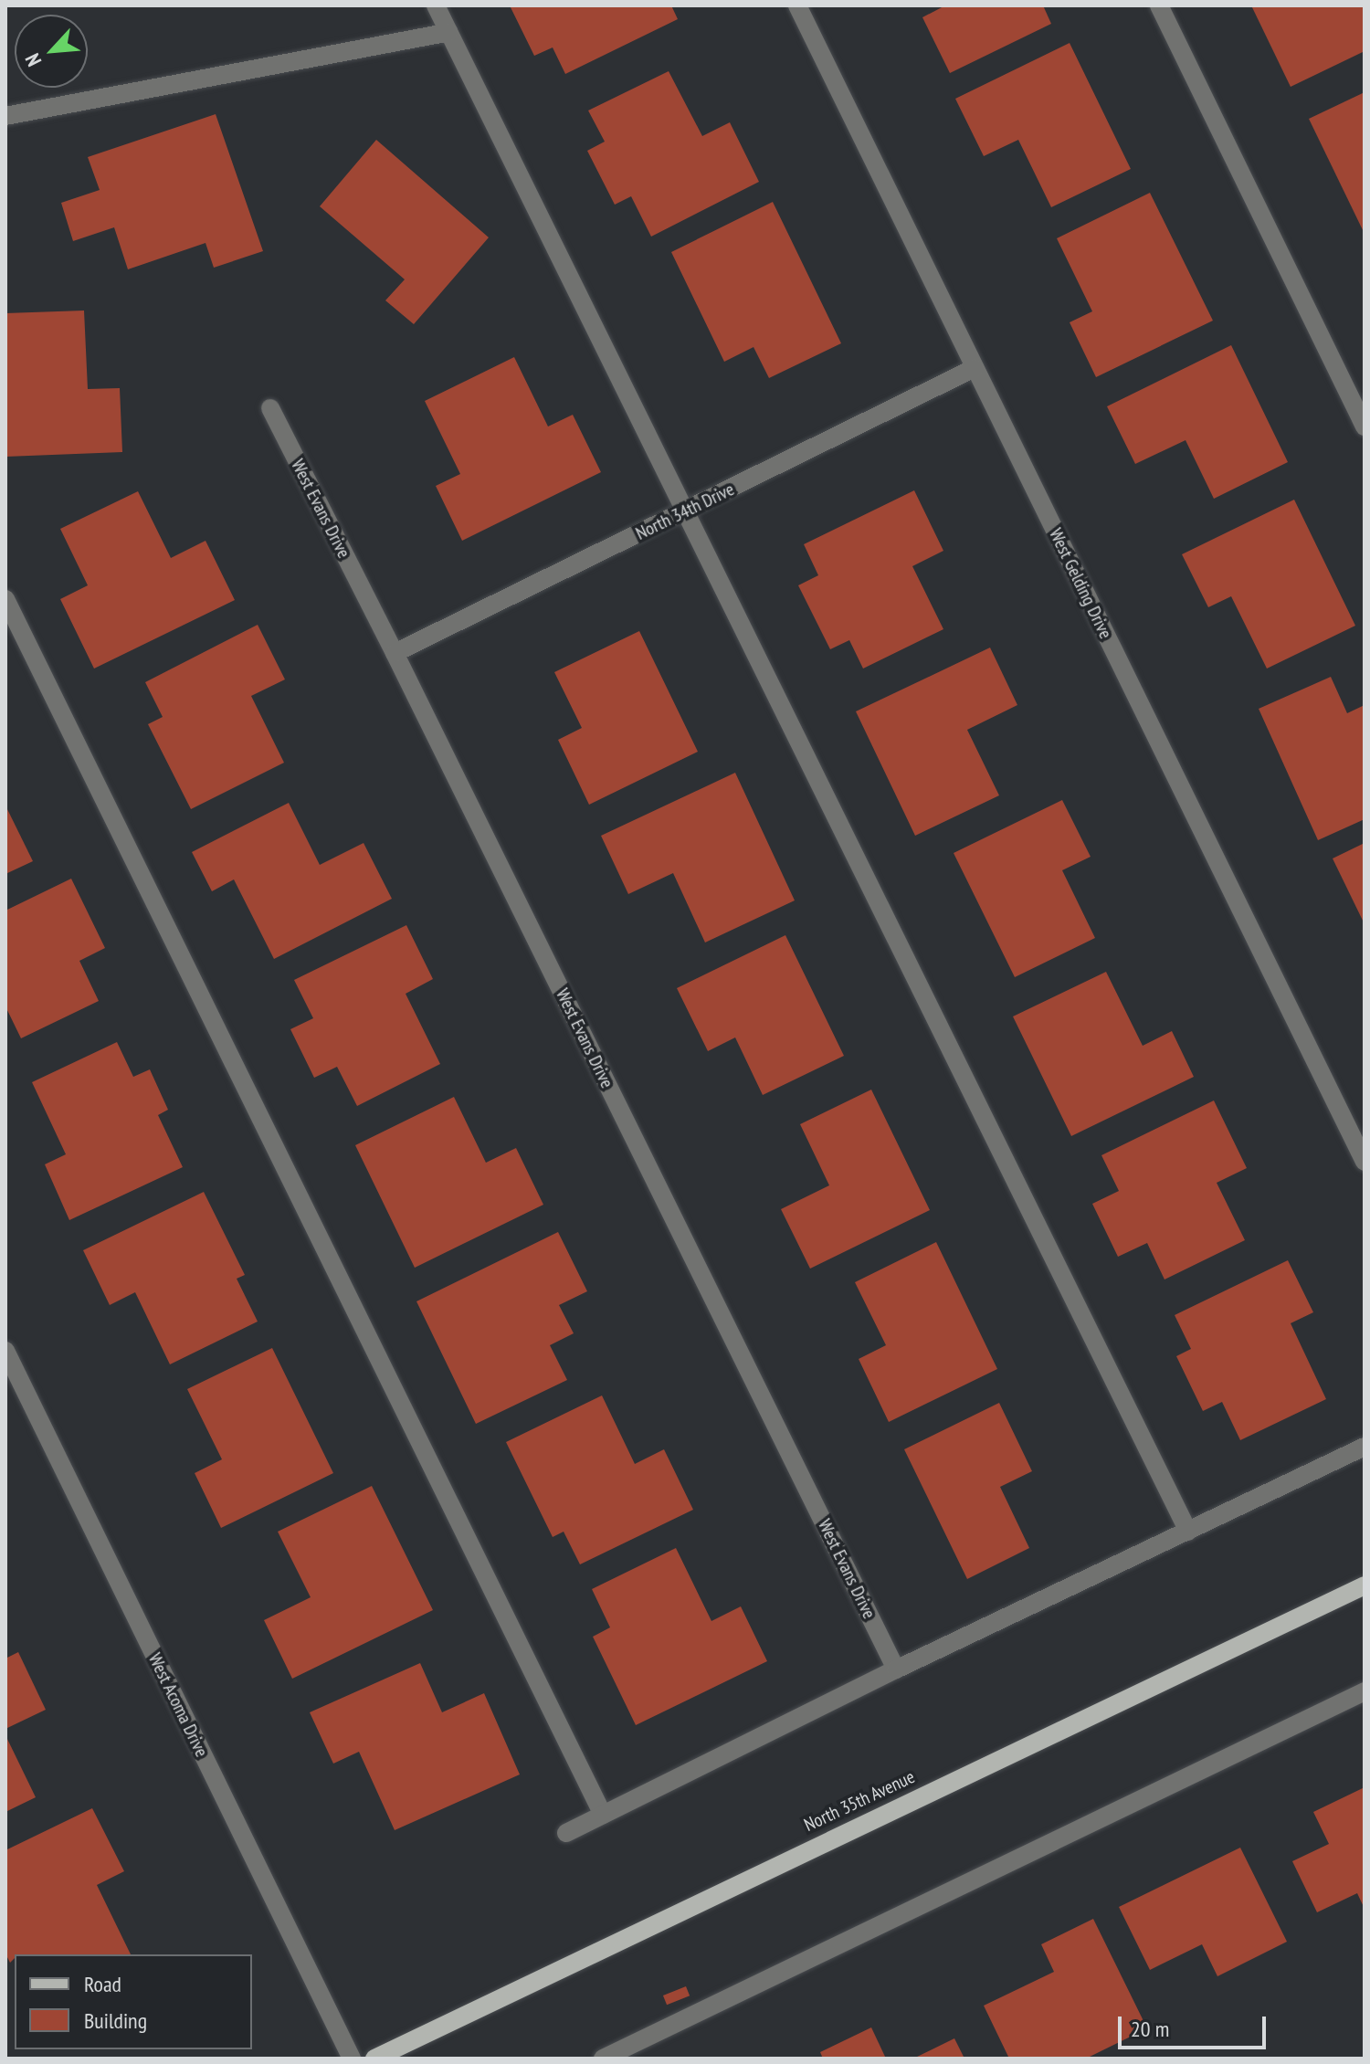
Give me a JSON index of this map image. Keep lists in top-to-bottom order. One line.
{"streets":{"main road":["North 35th Avenue"],"street":["West Evans Drive","North 34th Drive","West Gelding Drive","West Acoma Drive"]},"crossings":[["West Evans Drive","North 34th Drive"],["North 34th Drive","West Gelding Drive"]],"legend":["Road","Building"],"scale_bar":"20 m","north":"bottom left"}
